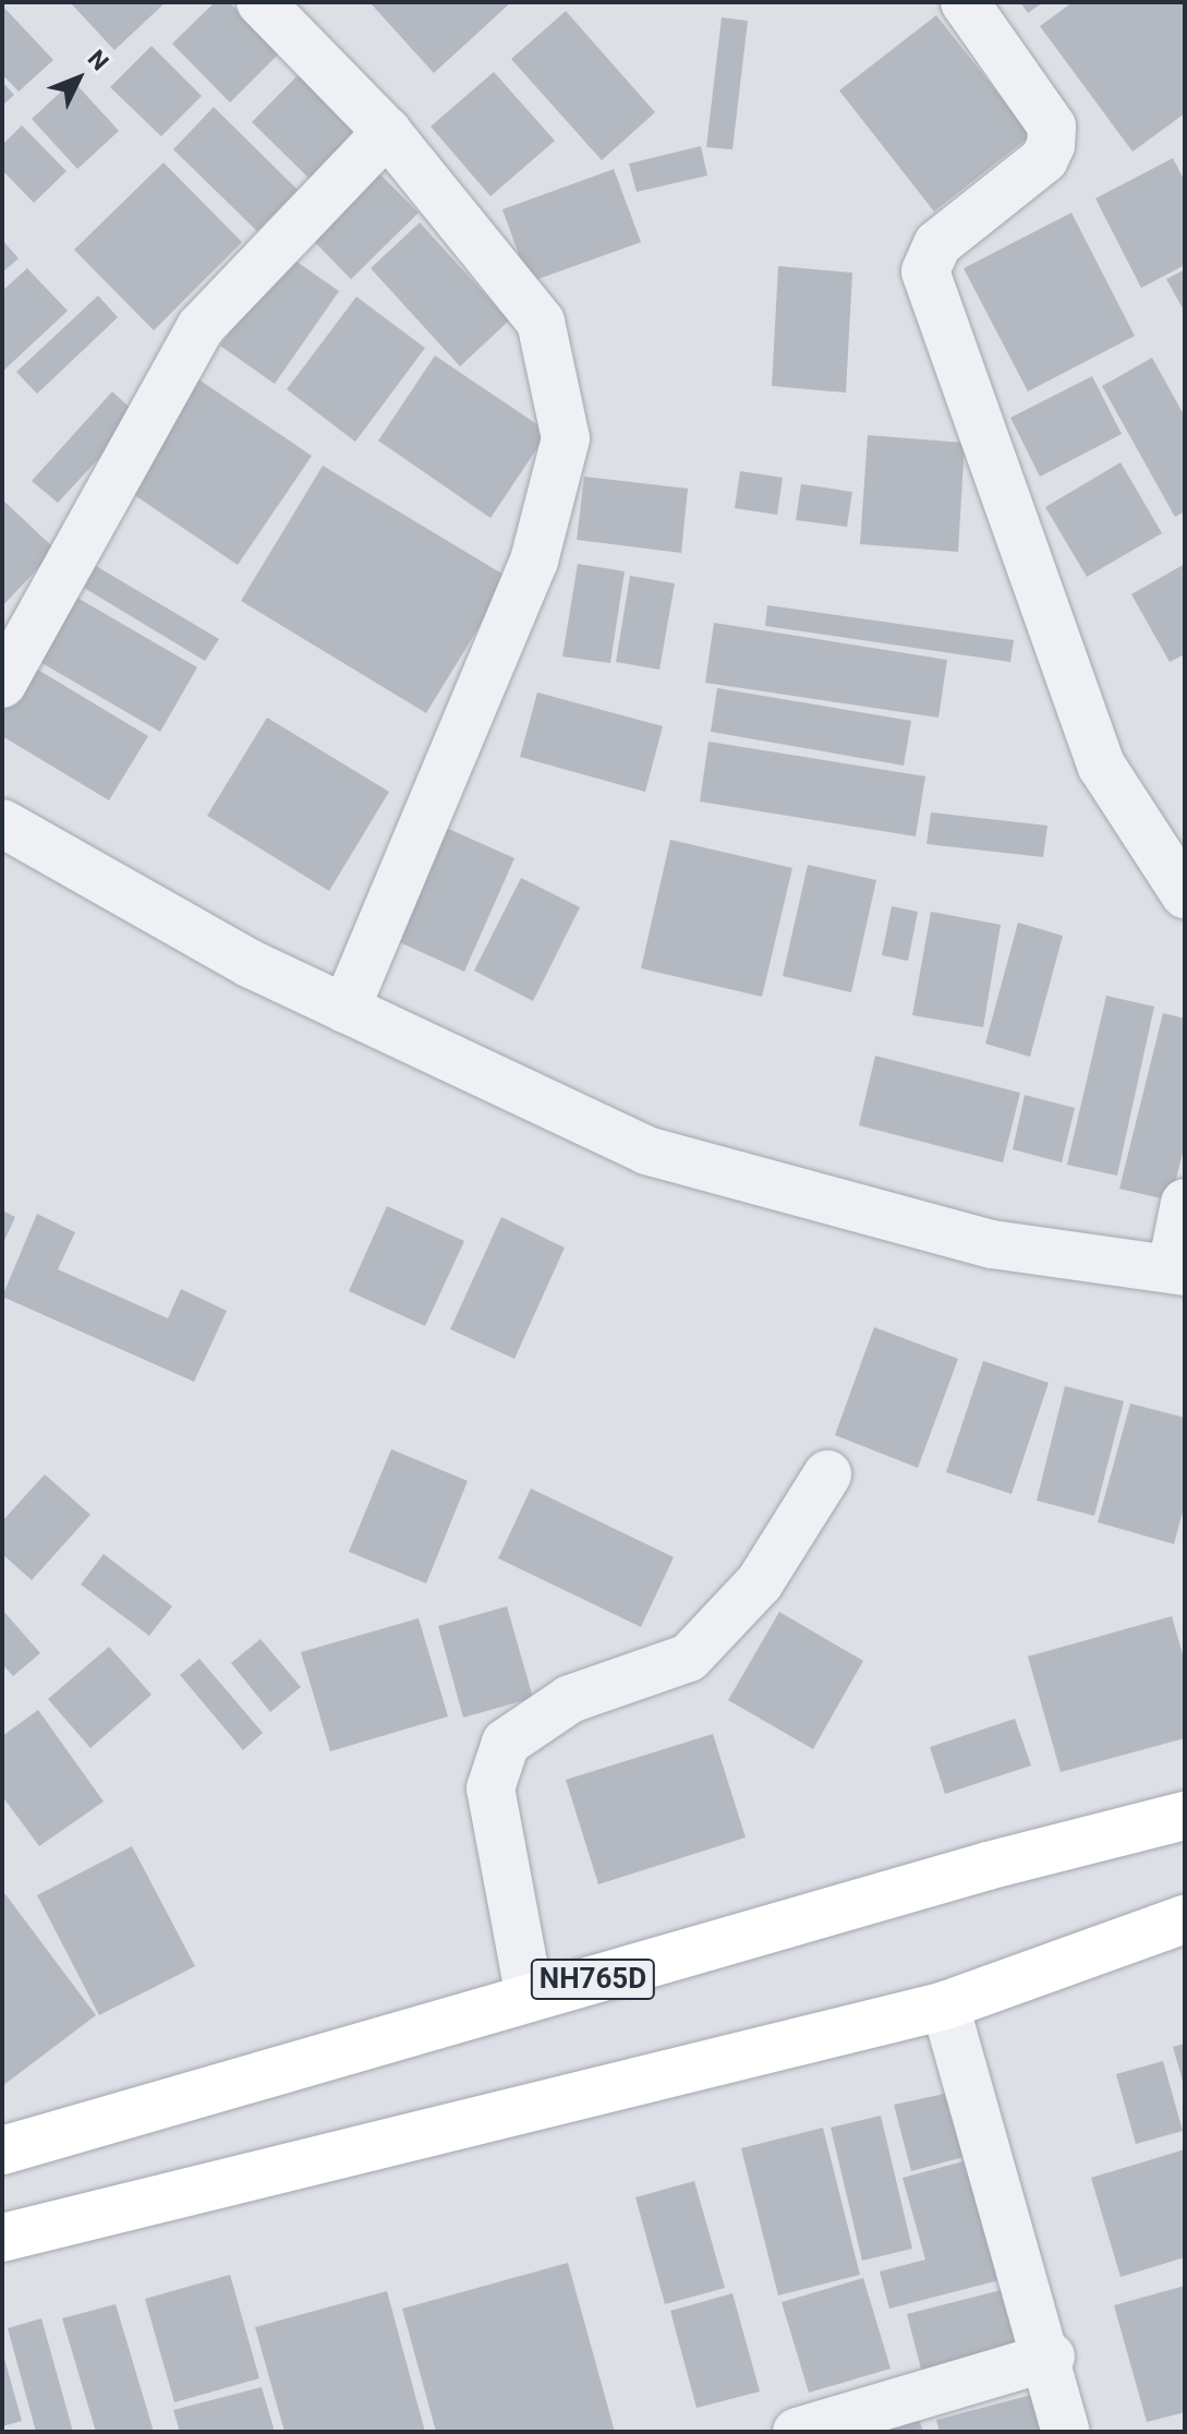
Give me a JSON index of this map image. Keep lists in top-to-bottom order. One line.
{"streets":{"highway":["NH765D"]},"north":"top right"}
